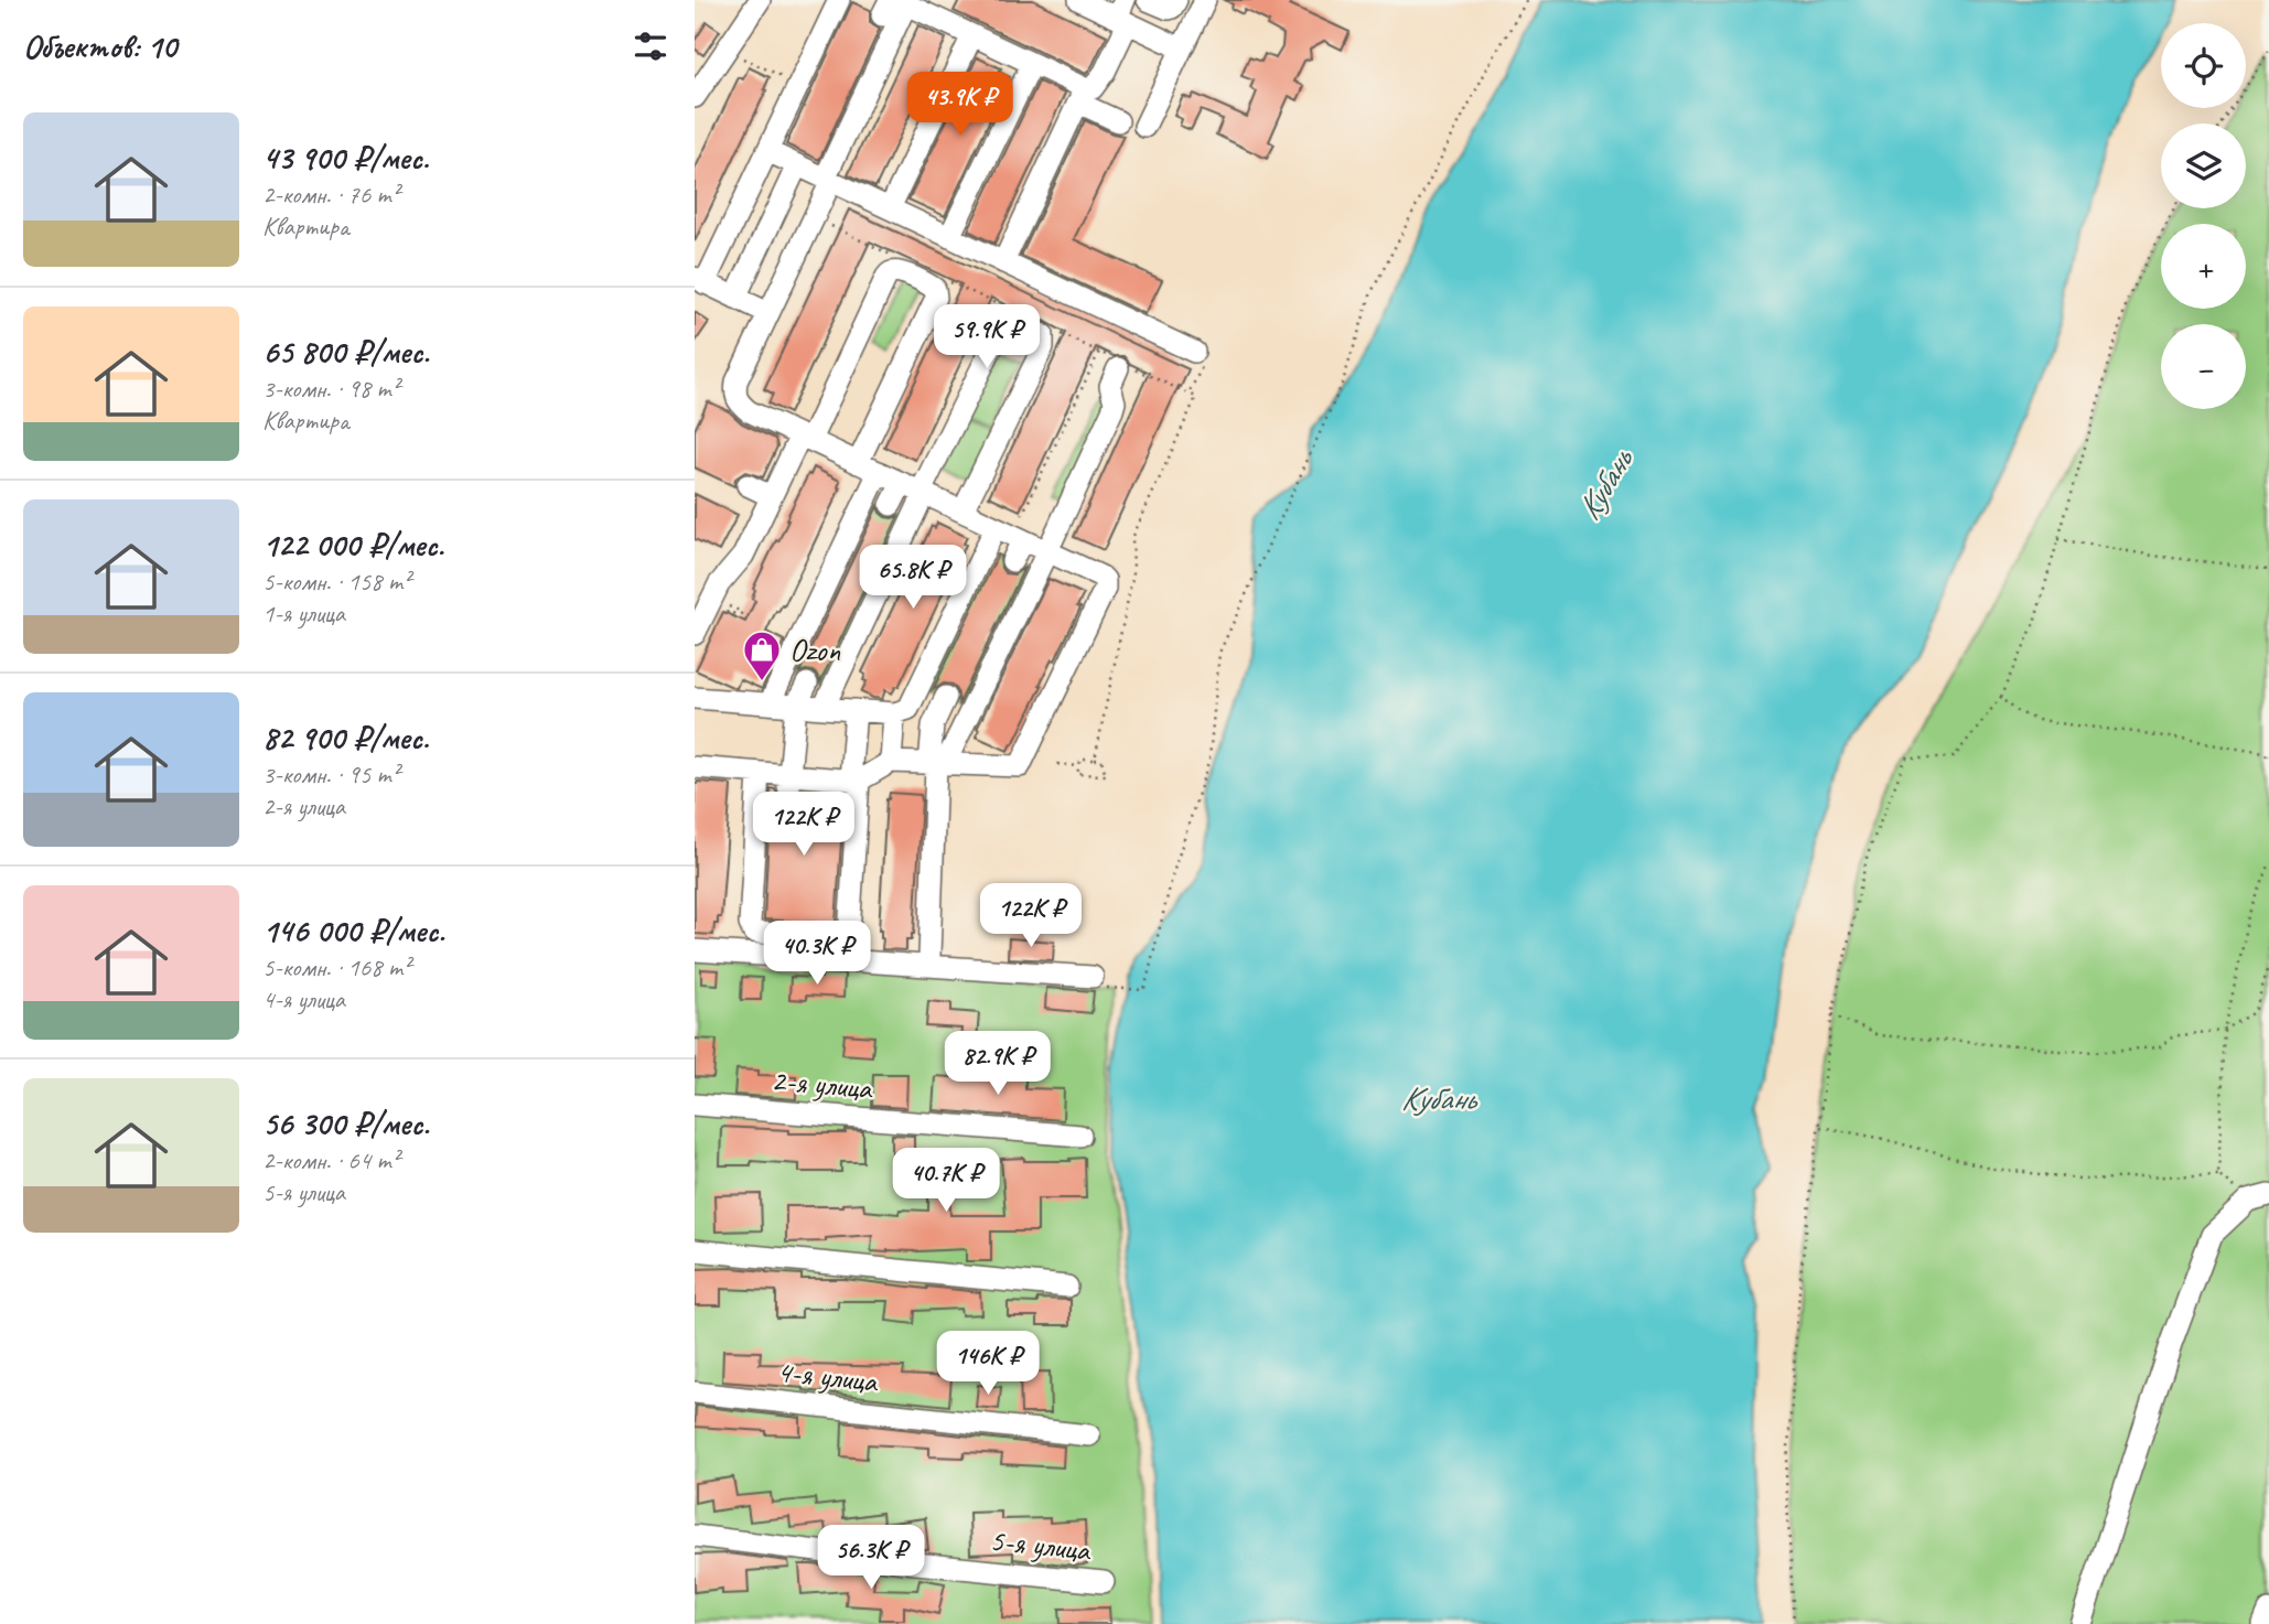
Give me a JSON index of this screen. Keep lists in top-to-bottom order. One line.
{"streets":{"street":["2-я улица","4-я улица","5-я улица"]},"water":["Кубань"],"places":{"shop":["Ozon"]},"page":{"heading":"Объектов: 10","map_buttons":["+","−"],"price":["43.9K ₽","59.9K ₽","65.8K ₽","122K ₽","122K ₽","40.3K ₽","82.9K ₽","40.7K ₽","146K ₽","56.3K ₽"],"list":[{"name":"43 900 ₽/мес.","note":"2-комн. · 76 m² · Квартира"},{"name":"65 800 ₽/мес.","note":"3-комн. · 98 m² · Квартира"},{"name":"122 000 ₽/мес.","note":"5-комн. · 158 m² · 1-я улица"},{"name":"82 900 ₽/мес.","note":"3-комн. · 95 m² · 2-я улица"},{"name":"146 000 ₽/мес.","note":"5-комн. · 168 m² · 4-я улица"},{"name":"56 300 ₽/мес.","note":"2-комн. · 64 m² · 5-я улица"}]}}
